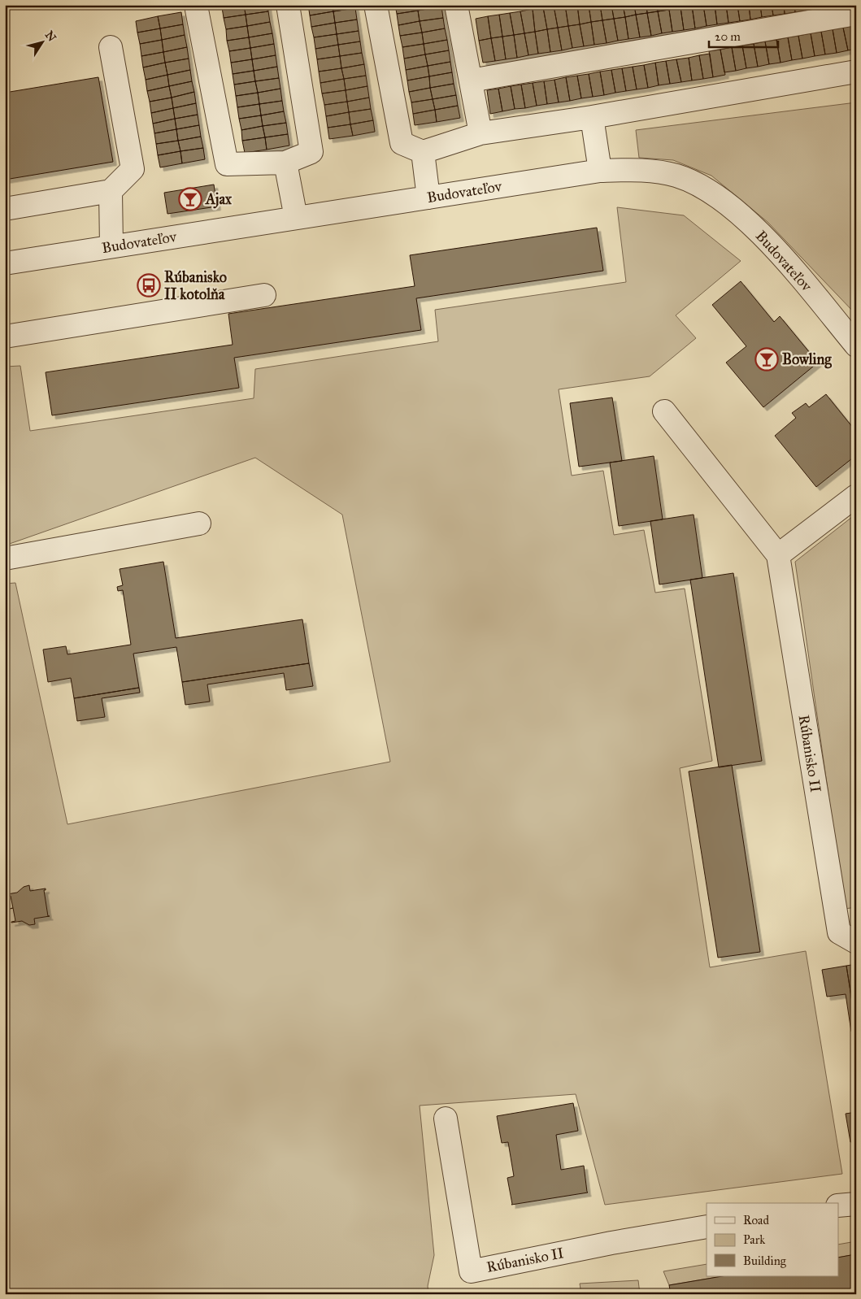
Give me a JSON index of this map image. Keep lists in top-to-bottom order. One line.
{"streets":{"street":["Budovateľov","Rúbanisko II"]},"places":{"bar":["Ajax","Bowling"],"bus stop":["Rúbanisko II kotolňa"]},"legend":["Road","Park","Building"],"scale_bar":"20 m","north":"top right"}
